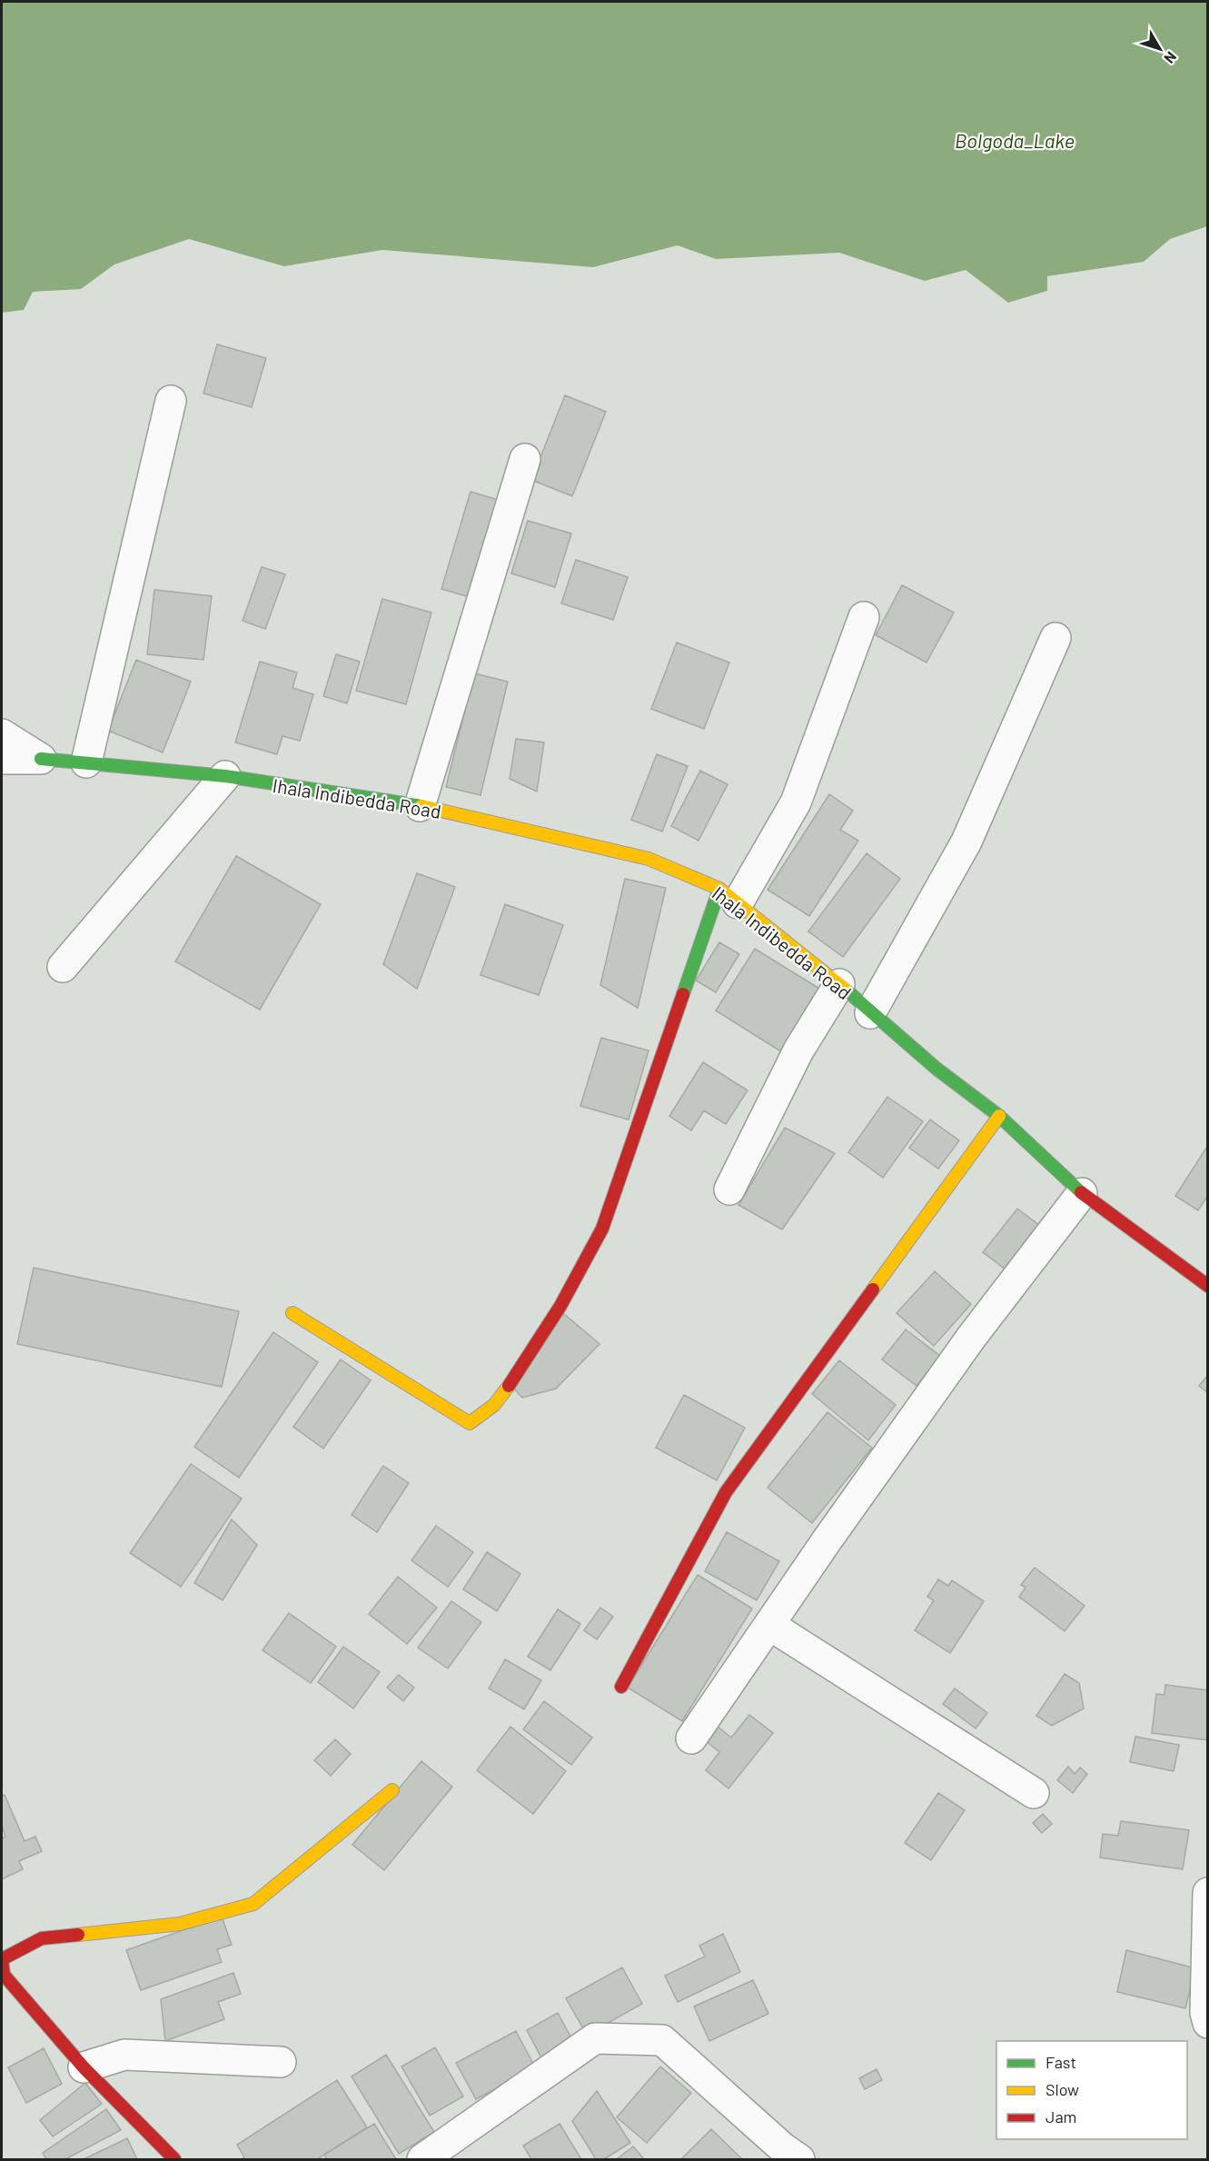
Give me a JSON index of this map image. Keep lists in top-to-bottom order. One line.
{"streets":{"street":["Ihala Indibedda Road"]},"water":["Bolgoda_Lake"],"legend":["Fast","Slow","Jam"],"north":"bottom right"}
